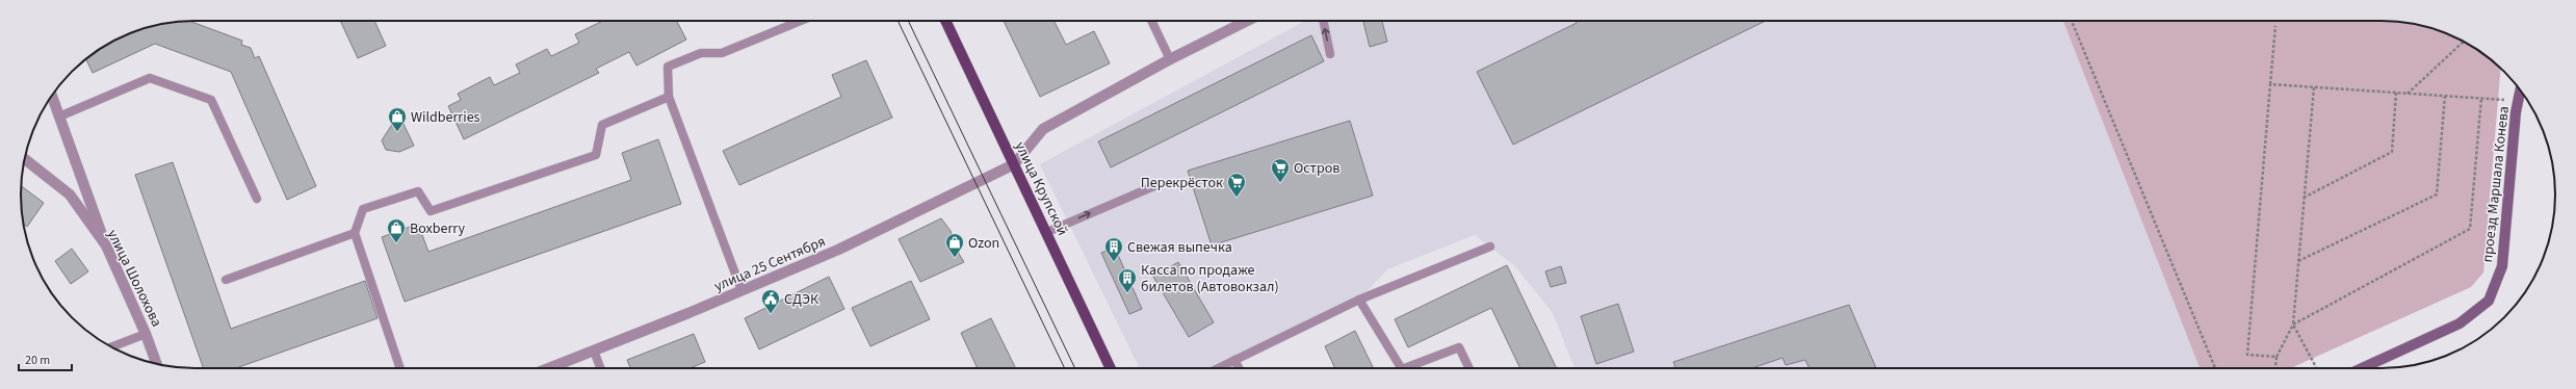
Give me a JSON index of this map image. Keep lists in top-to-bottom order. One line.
{"streets":{"main road":["улица Крупской"],"street":["проезд Маршала Конева","улица 25 Сентября","улица Шолохова"]},"crossings":[["улица Крупской","улица 25 Сентября"]],"places":{"shop":["Wildberries","Boxberry","Ozon"],"supermarket":["Остров","Перекрёсток"],"building":["Свежая выпечка","Касса по продаже билетов (Автовокзал)"],"public building":["СДЭК"]},"scale_bar":"20 m"}
